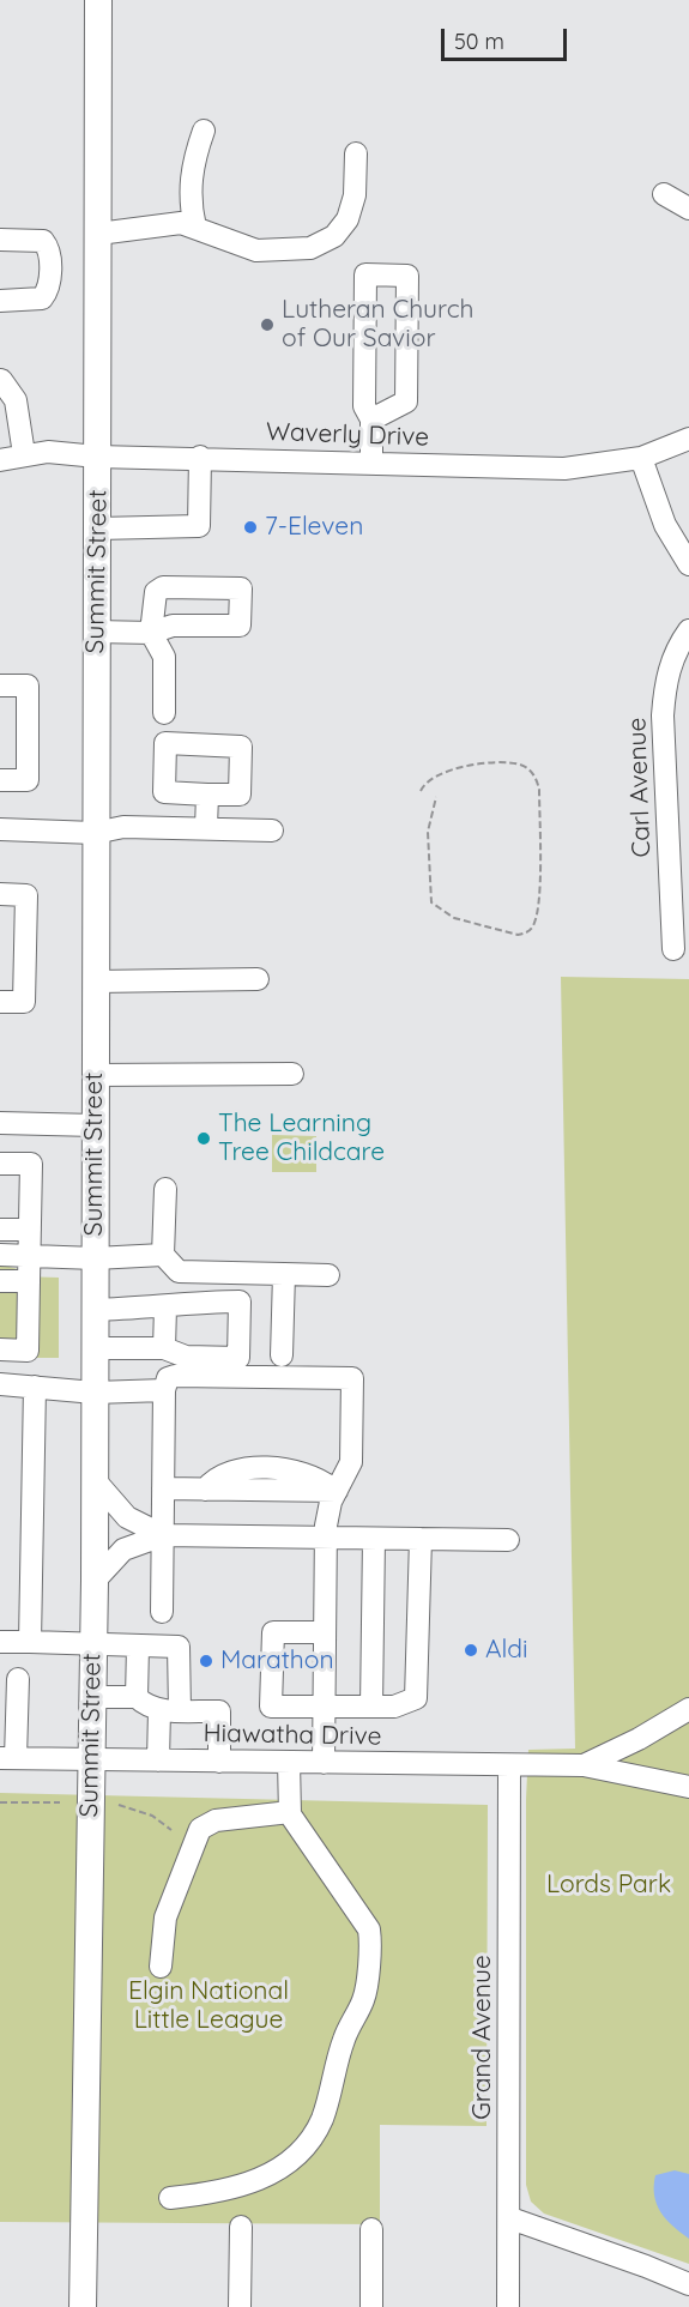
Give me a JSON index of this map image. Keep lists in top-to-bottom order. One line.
{"streets":{"main road":["Summit Street"],"street":["Waverly Drive","Carl Avenue","Hiawatha Drive","Grand Avenue"]},"crossings":[["Waverly Drive","Summit Street"],["Summit Street","Hiawatha Drive"],["Hiawatha Drive","Grand Avenue"]],"parks":["Lords Park","Elgin National Little League"],"places":["Lutheran Church of Our Savior","7-Eleven","The Learning Tree Childcare","Aldi","Marathon"],"scale_bar":"50 m"}
